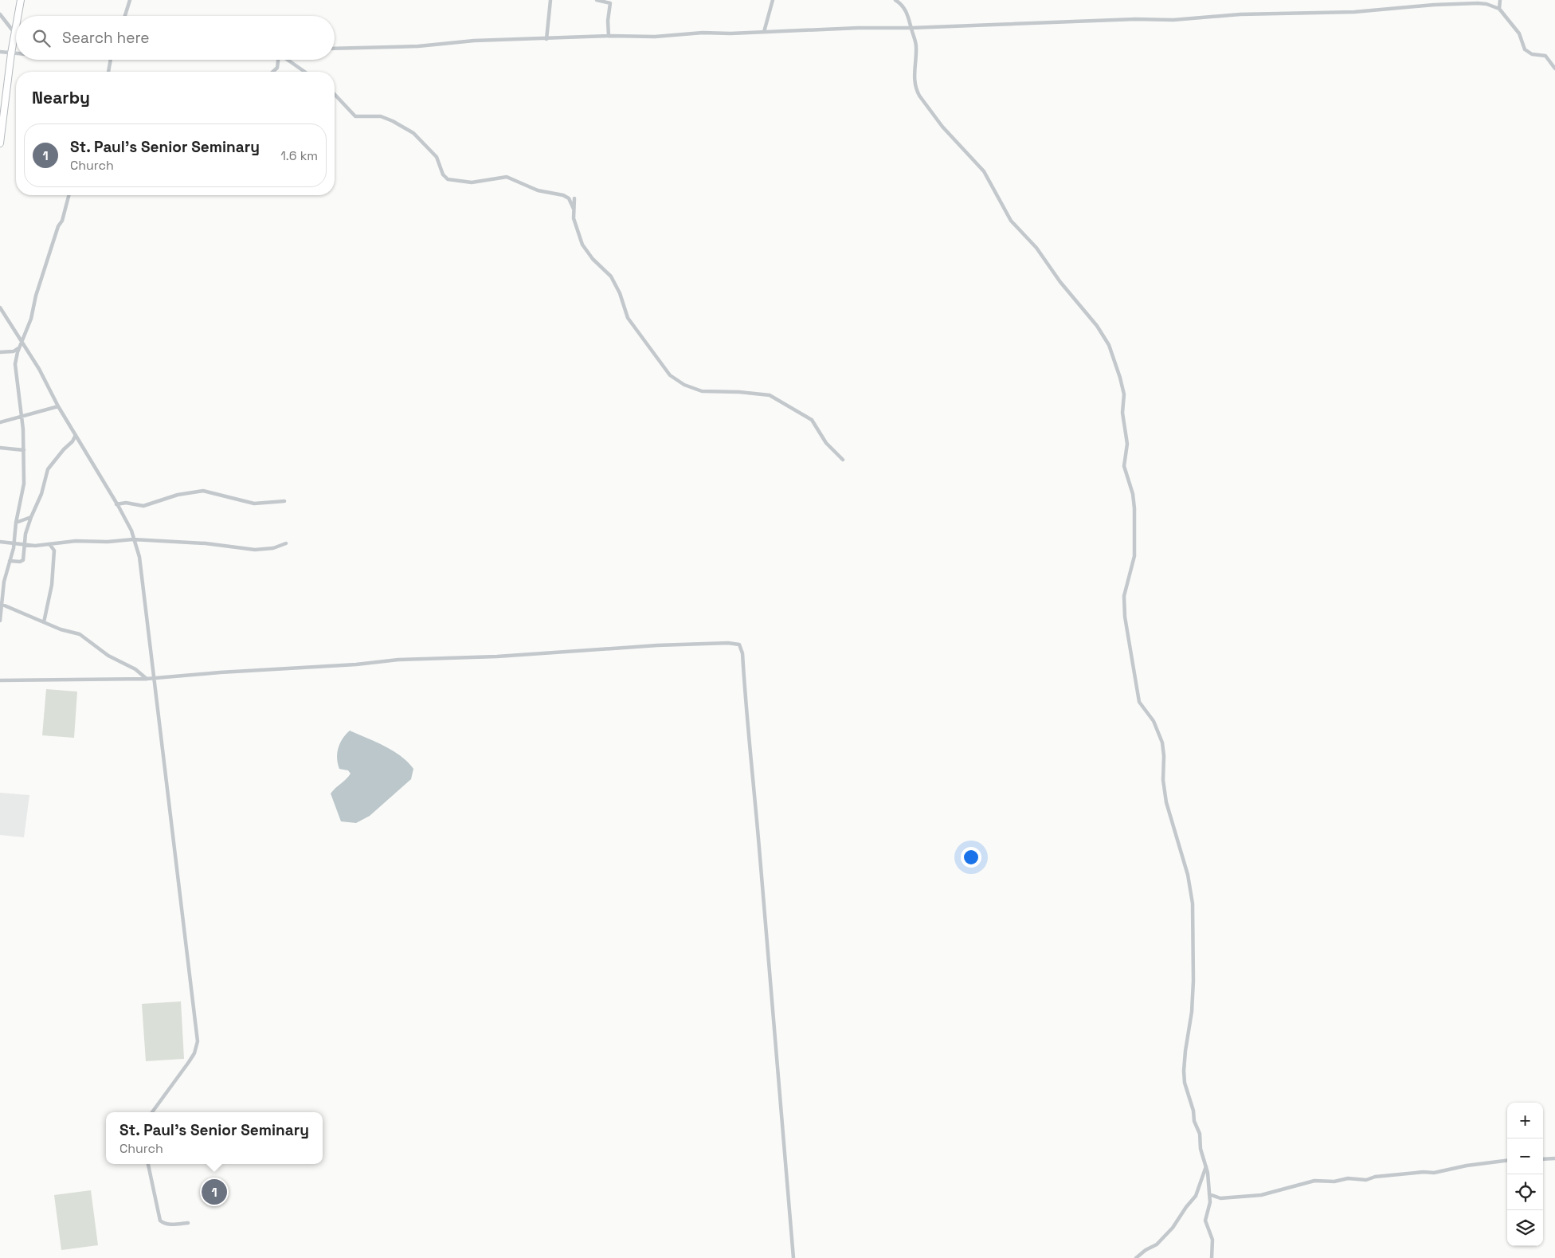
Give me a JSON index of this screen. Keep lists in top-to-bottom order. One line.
{"page":{"search":"Search here","heading":"Nearby","list":[{"mark":"1","name":"St. Paul's Senior Seminary","note":"Church","value":"1.6 km"}],"map_buttons":["+","−"],"popup":["St. Paul's Senior Seminary","Church"],"pins":"1"}}
